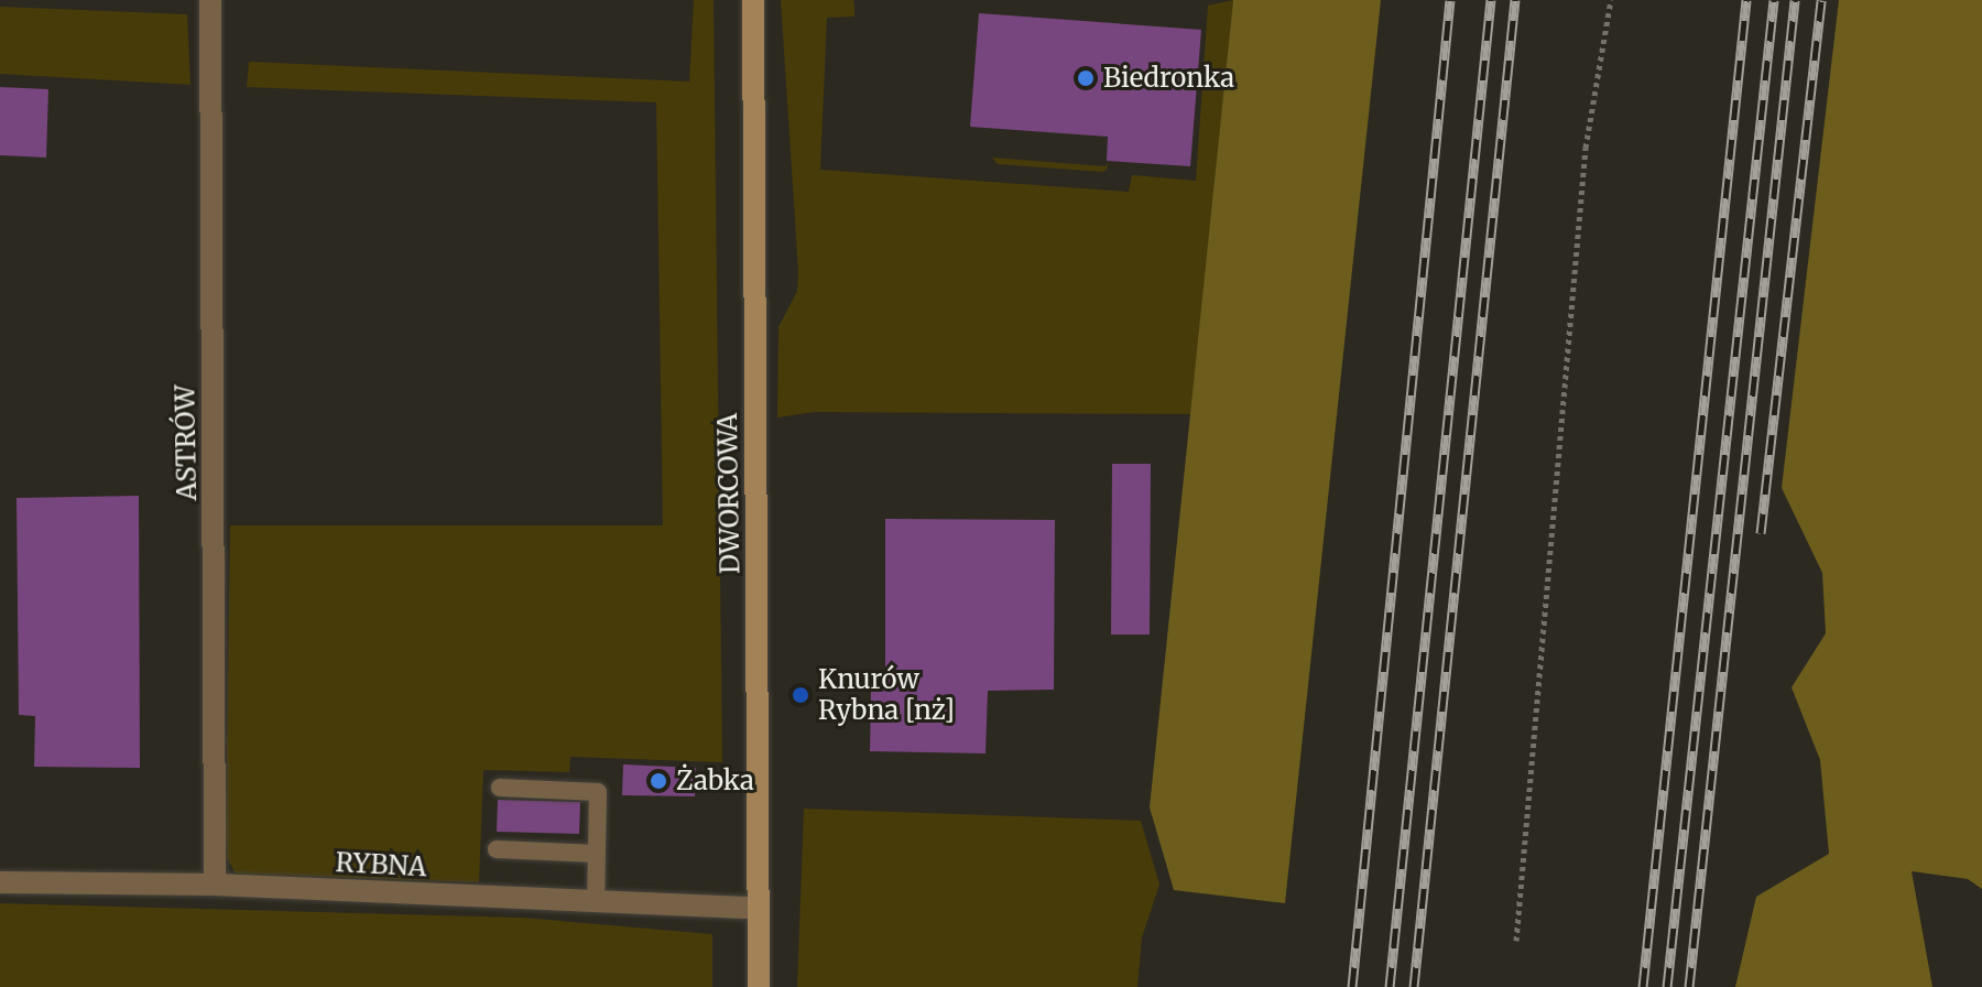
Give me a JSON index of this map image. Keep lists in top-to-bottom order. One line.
{"streets":{"main road":["DWORCOWA"],"street":["ASTRÓW","RYBNA"]},"crossings":[["ASTRÓW","RYBNA"],["DWORCOWA","RYBNA"]],"places":["Biedronka","Knurów Rybna [nż]","Żabka"]}
